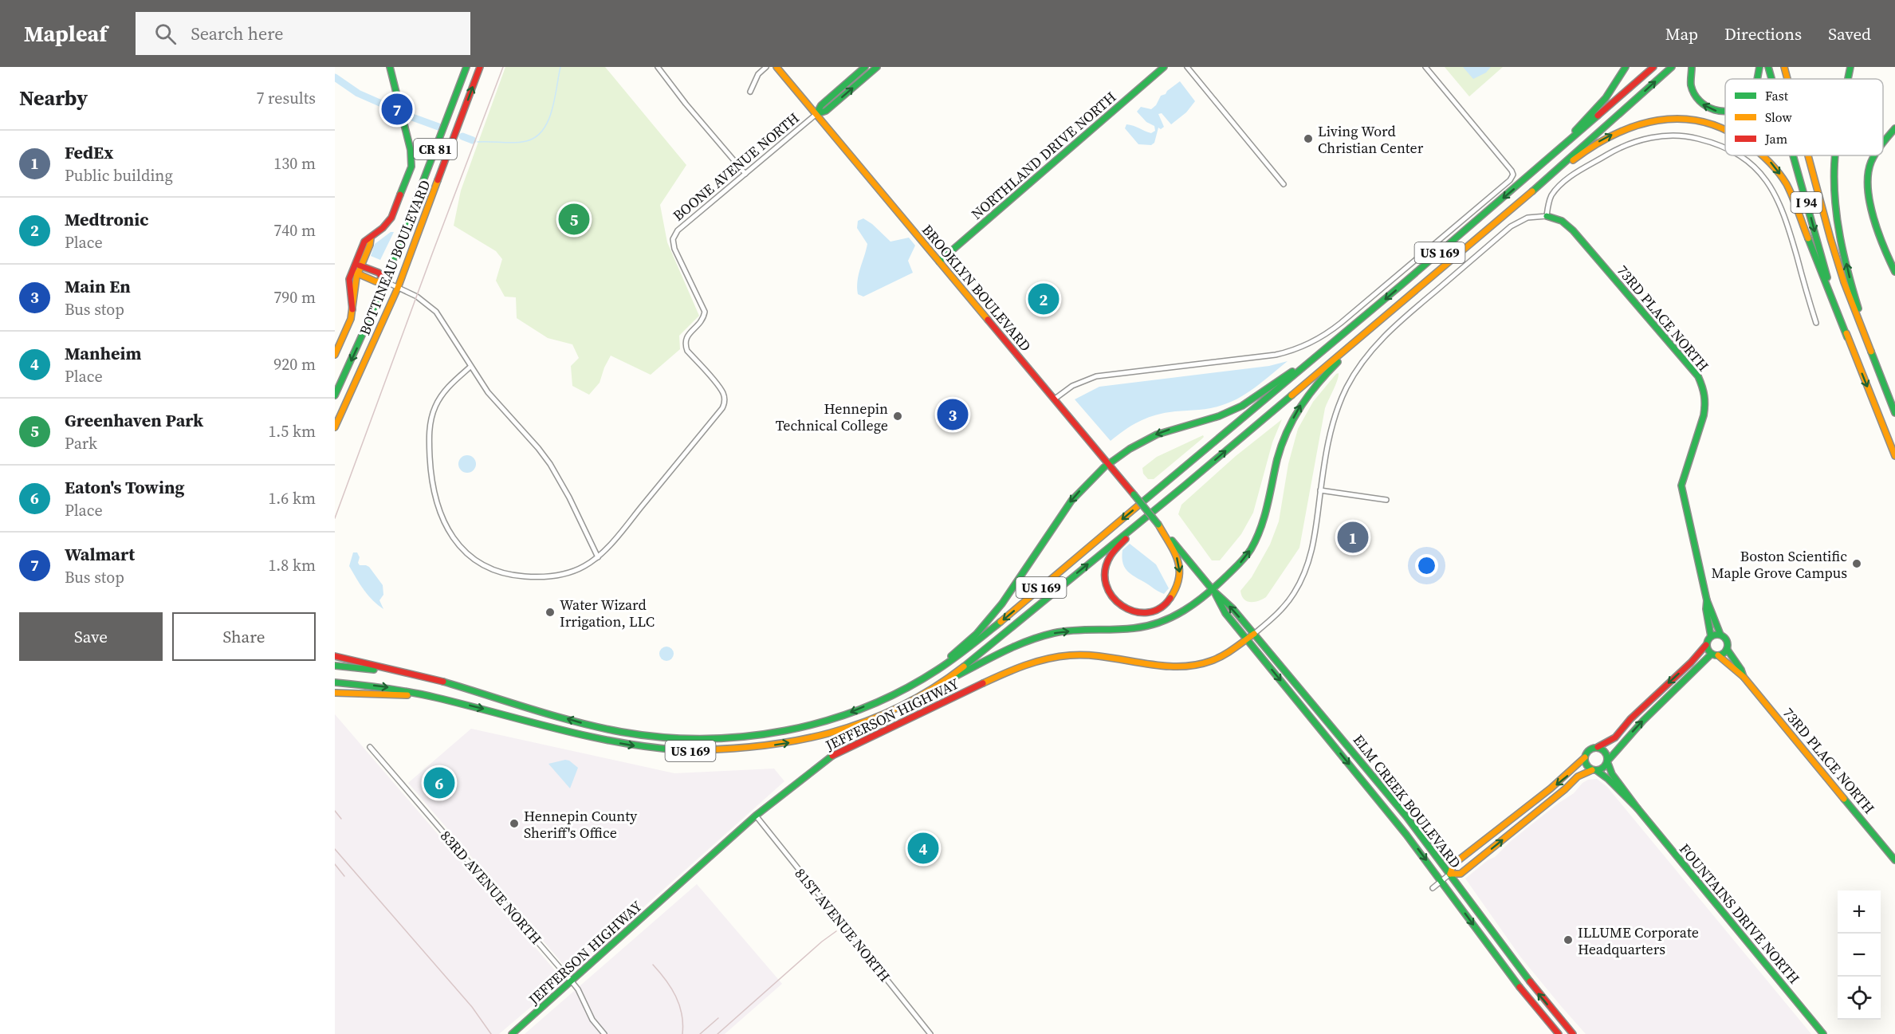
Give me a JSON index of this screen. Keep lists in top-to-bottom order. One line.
{"streets":{"main road":["CR 81","NORTHLAND DRIVE NORTH","BOONE AVENUE NORTH","I 94","US 169","BOTTINEAU BOULEVARD","BROOKLYN BOULEVARD","73RD PLACE NORTH","JEFFERSON HIGHWAY","ELM CREEK BOULEVARD","FOUNTAINS DRIVE NORTH"],"street":["83RD AVENUE NORTH","81ST AVENUE NORTH"]},"crossings":[["NORTHLAND DRIVE NORTH","BROOKLYN BOULEVARD"],["BOONE AVENUE NORTH","BROOKLYN BOULEVARD"],["BROOKLYN BOULEVARD","ELM CREEK BOULEVARD"],["JEFFERSON HIGHWAY","ELM CREEK BOULEVARD"],["JEFFERSON HIGHWAY","83RD AVENUE NORTH"],["JEFFERSON HIGHWAY","81ST AVENUE NORTH"]],"places":["Living Word Christian Center","Hennepin Technical College","Boston Scientific Maple Grove Campus","Water Wizard Irrigation, LLC","Hennepin County Sheriff's Office","ILLUME Corporate Headquarters"],"legend":["Fast","Slow","Jam"],"page":{"header":"Mapleaf","search":"Search here","nav":["Map","Directions","Saved"],"heading":["Nearby","7 results"],"pins":["7","5","2","3","1","6","4"],"list":[{"mark":"1","name":"FedEx","note":"Public building","value":"130 m"},{"mark":"2","name":"Medtronic","note":"Place","value":"740 m"},{"mark":"3","name":"Main En","note":"Bus stop","value":"790 m"},{"mark":"4","name":"Manheim","note":"Place","value":"920 m"},{"mark":"5","name":"Greenhaven Park","note":"Park","value":"1.5 km"},{"mark":"6","name":"Eaton's Towing","note":"Place","value":"1.6 km"},{"mark":"7","name":"Walmart","note":"Bus stop","value":"1.8 km"}],"buttons":["Save","Share"],"map_buttons":["+","−"]}}
